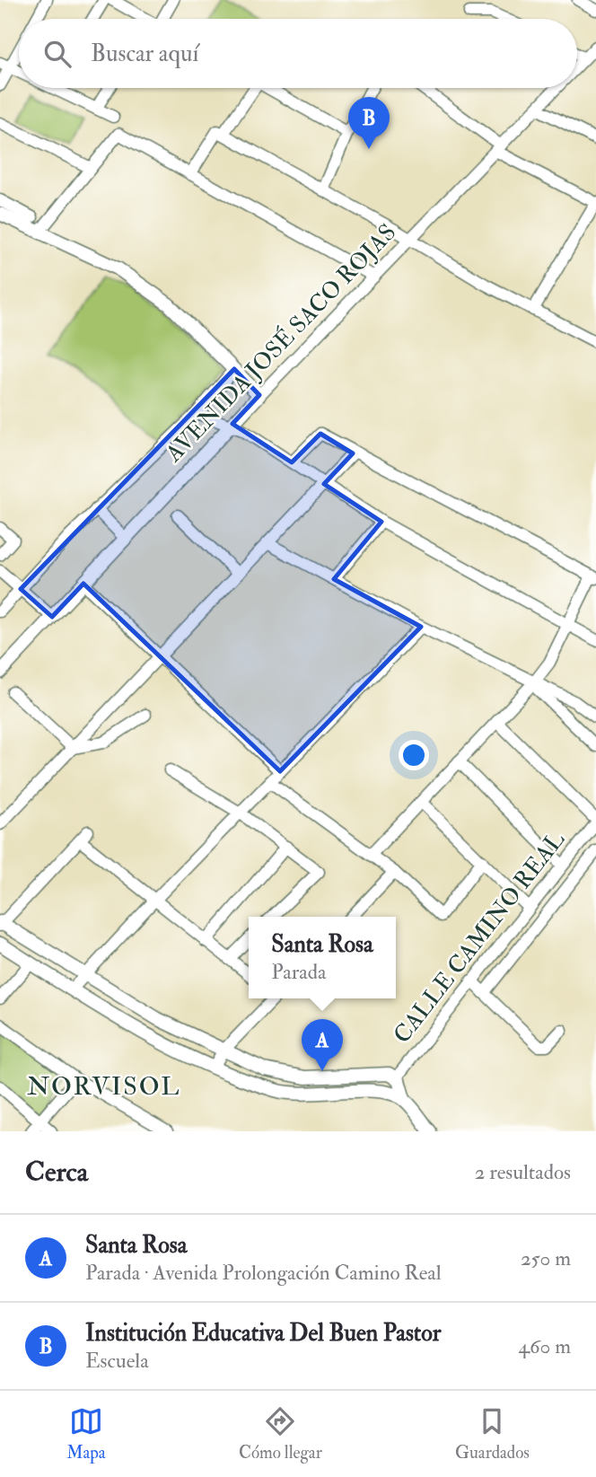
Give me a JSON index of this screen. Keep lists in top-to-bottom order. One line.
{"streets":{"main road":["AVENIDA JOSÉ SACO ROJAS"],"street":["CALLE CAMINO REAL"]},"districts":["NORVISOL"],"page":{"search":"Buscar aquí","pins":["B","A"],"popup":["Santa Rosa","Parada"],"heading":["Cerca","2 resultados"],"list":[{"mark":"A","name":"Santa Rosa","note":"Parada · Avenida Prolongación Camino Real","value":"250 m"},{"mark":"B","name":"Institución Educativa Del Buen Pastor","note":"Escuela","value":"460 m"}],"nav":["Mapa","Cómo llegar","Guardados"]}}
